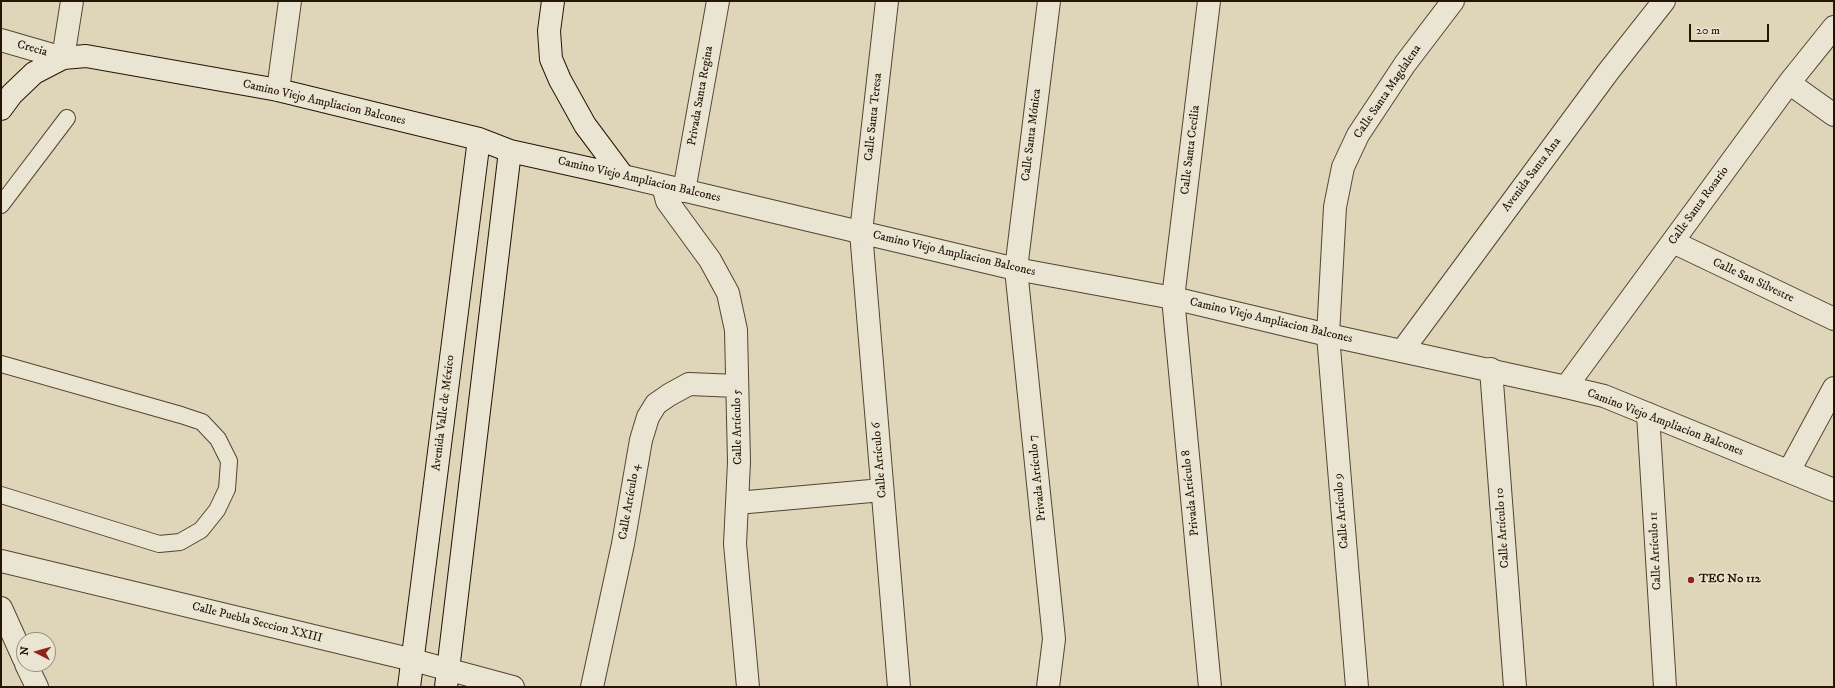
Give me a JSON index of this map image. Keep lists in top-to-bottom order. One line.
{"streets":{"street":["Crecia","Calle Santa Magdalena","Privada Santa Regina","Camino Viejo Ampliacion Balcones","Calle Santa Teresa","Calle Santa Mónica","Calle Santa Cecilia","Avenida Santa Ana","Calle Santa Rosario","Calle San Silvestre","Avenida Valle de México","Calle Artículo 5","Calle Artículo 6","Privada Artículo 7","Privada Artículo 8","Calle Artículo 4","Calle Artículo 9","Calle Artículo 10","Calle Artículo 11","Calle Puebla Seccion XXIII"]},"crossings":[["Crecia","Camino Viejo Ampliacion Balcones"],["Calle Santa Magdalena","Camino Viejo Ampliacion Balcones"],["Calle Santa Magdalena","Calle Artículo 9"],["Privada Santa Regina","Camino Viejo Ampliacion Balcones"],["Camino Viejo Ampliacion Balcones","Calle Santa Teresa"],["Camino Viejo Ampliacion Balcones","Calle Santa Mónica"],["Camino Viejo Ampliacion Balcones","Calle Santa Cecilia"],["Camino Viejo Ampliacion Balcones","Avenida Santa Ana"],["Camino Viejo Ampliacion Balcones","Calle Santa Rosario"],["Camino Viejo Ampliacion Balcones","Avenida Valle de México"],["Camino Viejo Ampliacion Balcones","Calle Artículo 5"],["Camino Viejo Ampliacion Balcones","Calle Artículo 6"],["Camino Viejo Ampliacion Balcones","Privada Artículo 7"],["Camino Viejo Ampliacion Balcones","Privada Artículo 8"],["Camino Viejo Ampliacion Balcones","Calle Artículo 9"],["Camino Viejo Ampliacion Balcones","Calle Artículo 10"],["Camino Viejo Ampliacion Balcones","Calle Artículo 11"],["Calle Santa Teresa","Calle Artículo 6"],["Calle Santa Mónica","Privada Artículo 7"],["Calle Santa Cecilia","Privada Artículo 8"],["Calle Santa Rosario","Calle San Silvestre"],["Avenida Valle de México","Calle Puebla Seccion XXIII"],["Calle Artículo 5","Calle Artículo 4"]],"places":["TEC N0 112"],"scale_bar":"20 m","north":"left"}
